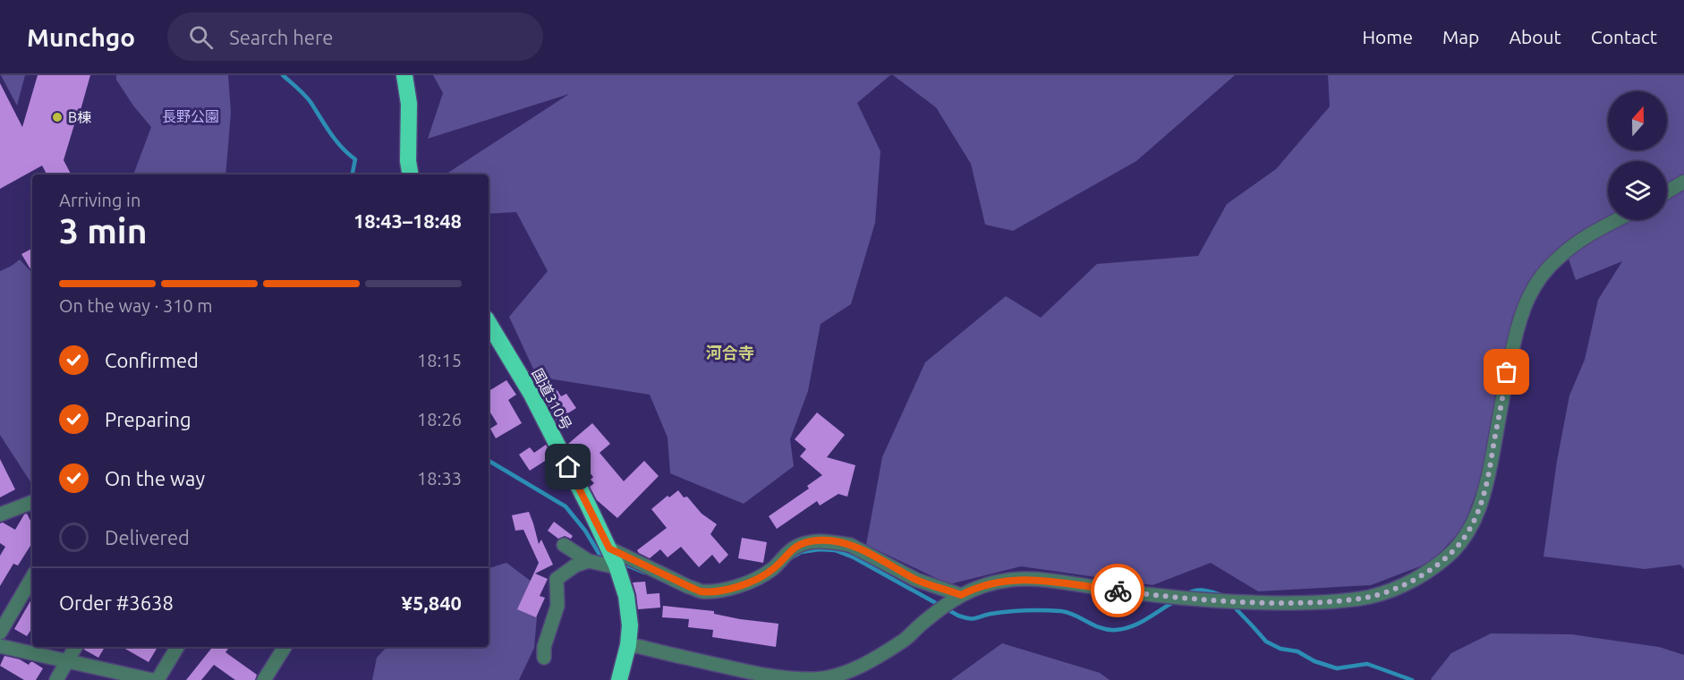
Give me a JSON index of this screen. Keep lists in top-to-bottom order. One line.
{"streets":{"highway":["国道310号"]},"districts":["河合寺"],"parks":["長野公園"],"places":["B棟"],"north":"top","page":{"header":"Munchgo","search":"Search here","nav":["Home","Map","About","Contact"],"heading":["3 min","Arriving in","18:43–18:48"],"panel":["Order #3638","¥5,840"],"bar":"On the way · 310 m","list":[["Confirmed","18:15"],["Preparing","18:26"],["On the way","18:33"],"Delivered"]}}
